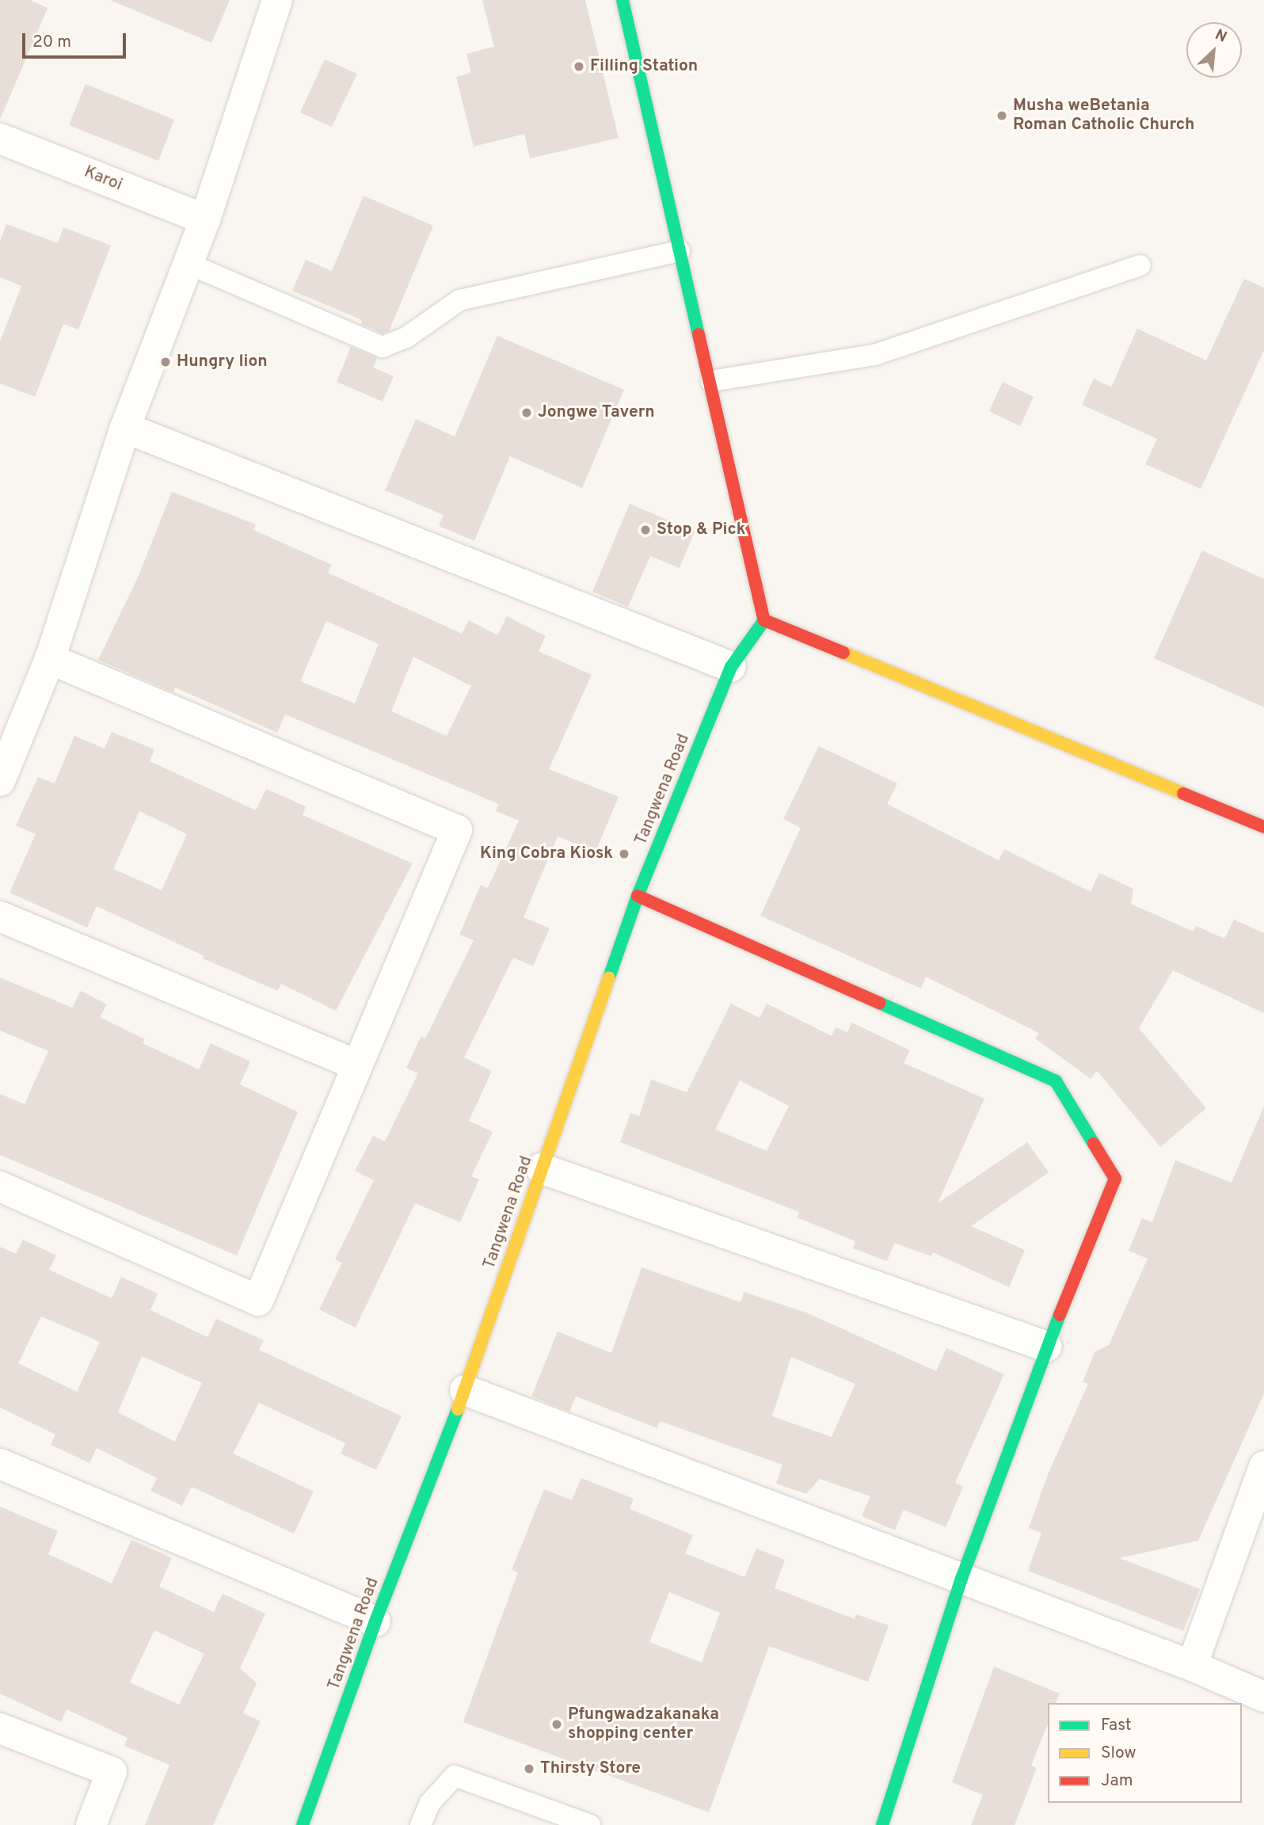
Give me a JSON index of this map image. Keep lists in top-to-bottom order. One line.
{"streets":{"street":["Karoi","Tangwena Road"]},"places":["Filling Station","Musha weBetania Roman Catholic Church","Hungry lion","Jongwe Tavern","Stop & Pick","King Cobra Kiosk","Pfungwadzakanaka shopping center","Thirsty Store"],"legend":["Fast","Slow","Jam"],"scale_bar":"20 m","north":"top right"}
